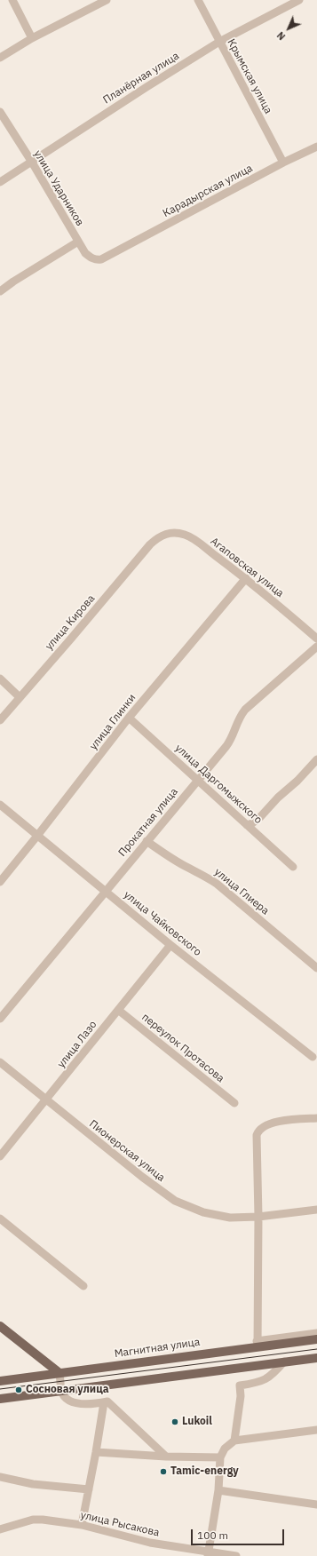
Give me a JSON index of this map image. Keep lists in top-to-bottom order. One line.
{"streets":{"main road":["Магнитная улица"],"street":["Крымская улица","Планёрная улица","улица Ударников","Карадырская улица","Агаповская улица","улица Кирова","улица Глинки","улица Даргомыжского","Прокатная улица","улица Глиера","улица Чайковского","улица Лазо","переулок Протасова","Пионерская улица","улица Рысакова"]},"crossings":[["Крымская улица","Планёрная улица"],["Крымская улица","Карадырская улица"],["Планёрная улица","улица Ударников"],["улица Ударников","Карадырская улица"],["Агаповская улица","улица Кирова"],["Агаповская улица","улица Глинки"],["улица Глинки","улица Даргомыжского"],["улица Глинки","улица Чайковского"],["улица Даргомыжского","Прокатная улица"],["Прокатная улица","улица Глиера"],["Прокатная улица","улица Чайковского"],["улица Чайковского","улица Лазо"],["улица Лазо","переулок Протасова"],["улица Лазо","Пионерская улица"]],"places":["Сосновая улица","Lukoil","Tamic-energy"],"scale_bar":"100 m","north":"bottom left"}
